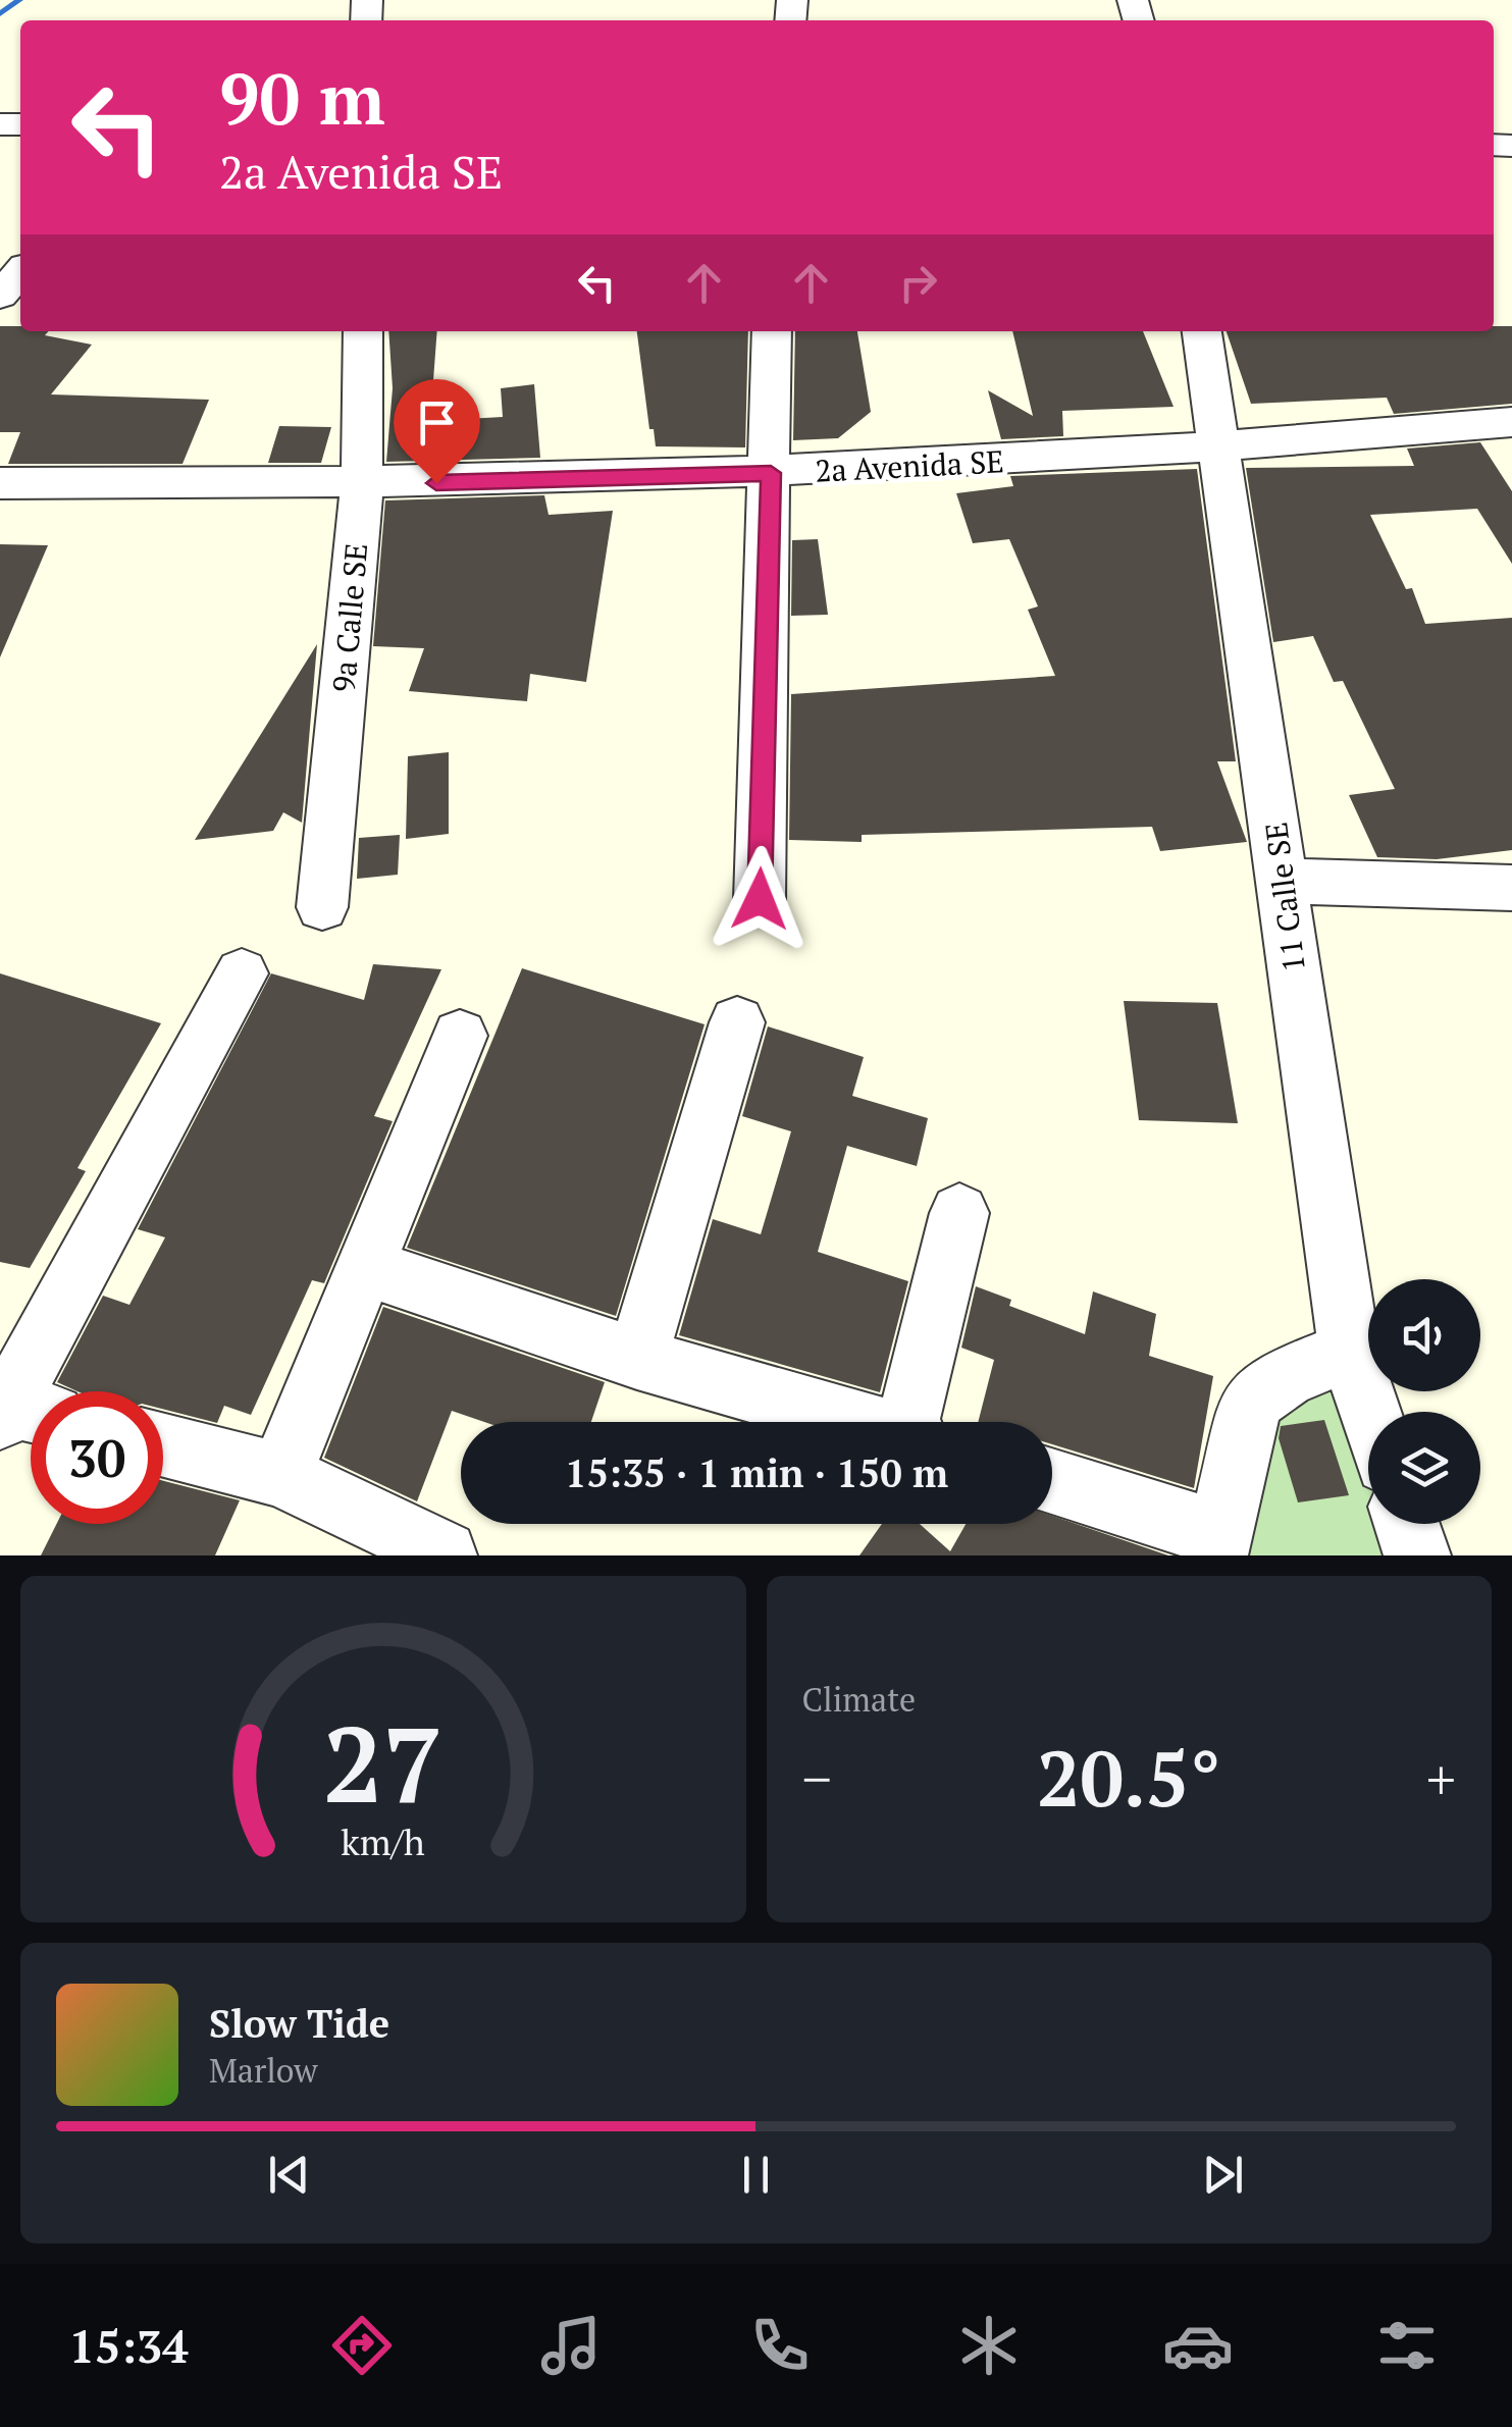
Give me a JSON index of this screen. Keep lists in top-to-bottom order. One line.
{"streets":{"street":["2a Avenida SE","9a Calle SE","11 Calle SE"]},"crossings":[["2a Avenida SE","9a Calle SE"],["2a Avenida SE","11 Calle SE"]],"page":{"turn":["90 m","2a Avenida SE"],"limit":"30","trip":"15:35 · 1 min · 150 m","tile":"Climate","heat":["−","20.5°","+"],"song":["Slow Tide","Marlow"],"tabs":"15:34","gauge":["27","km/h"]}}
